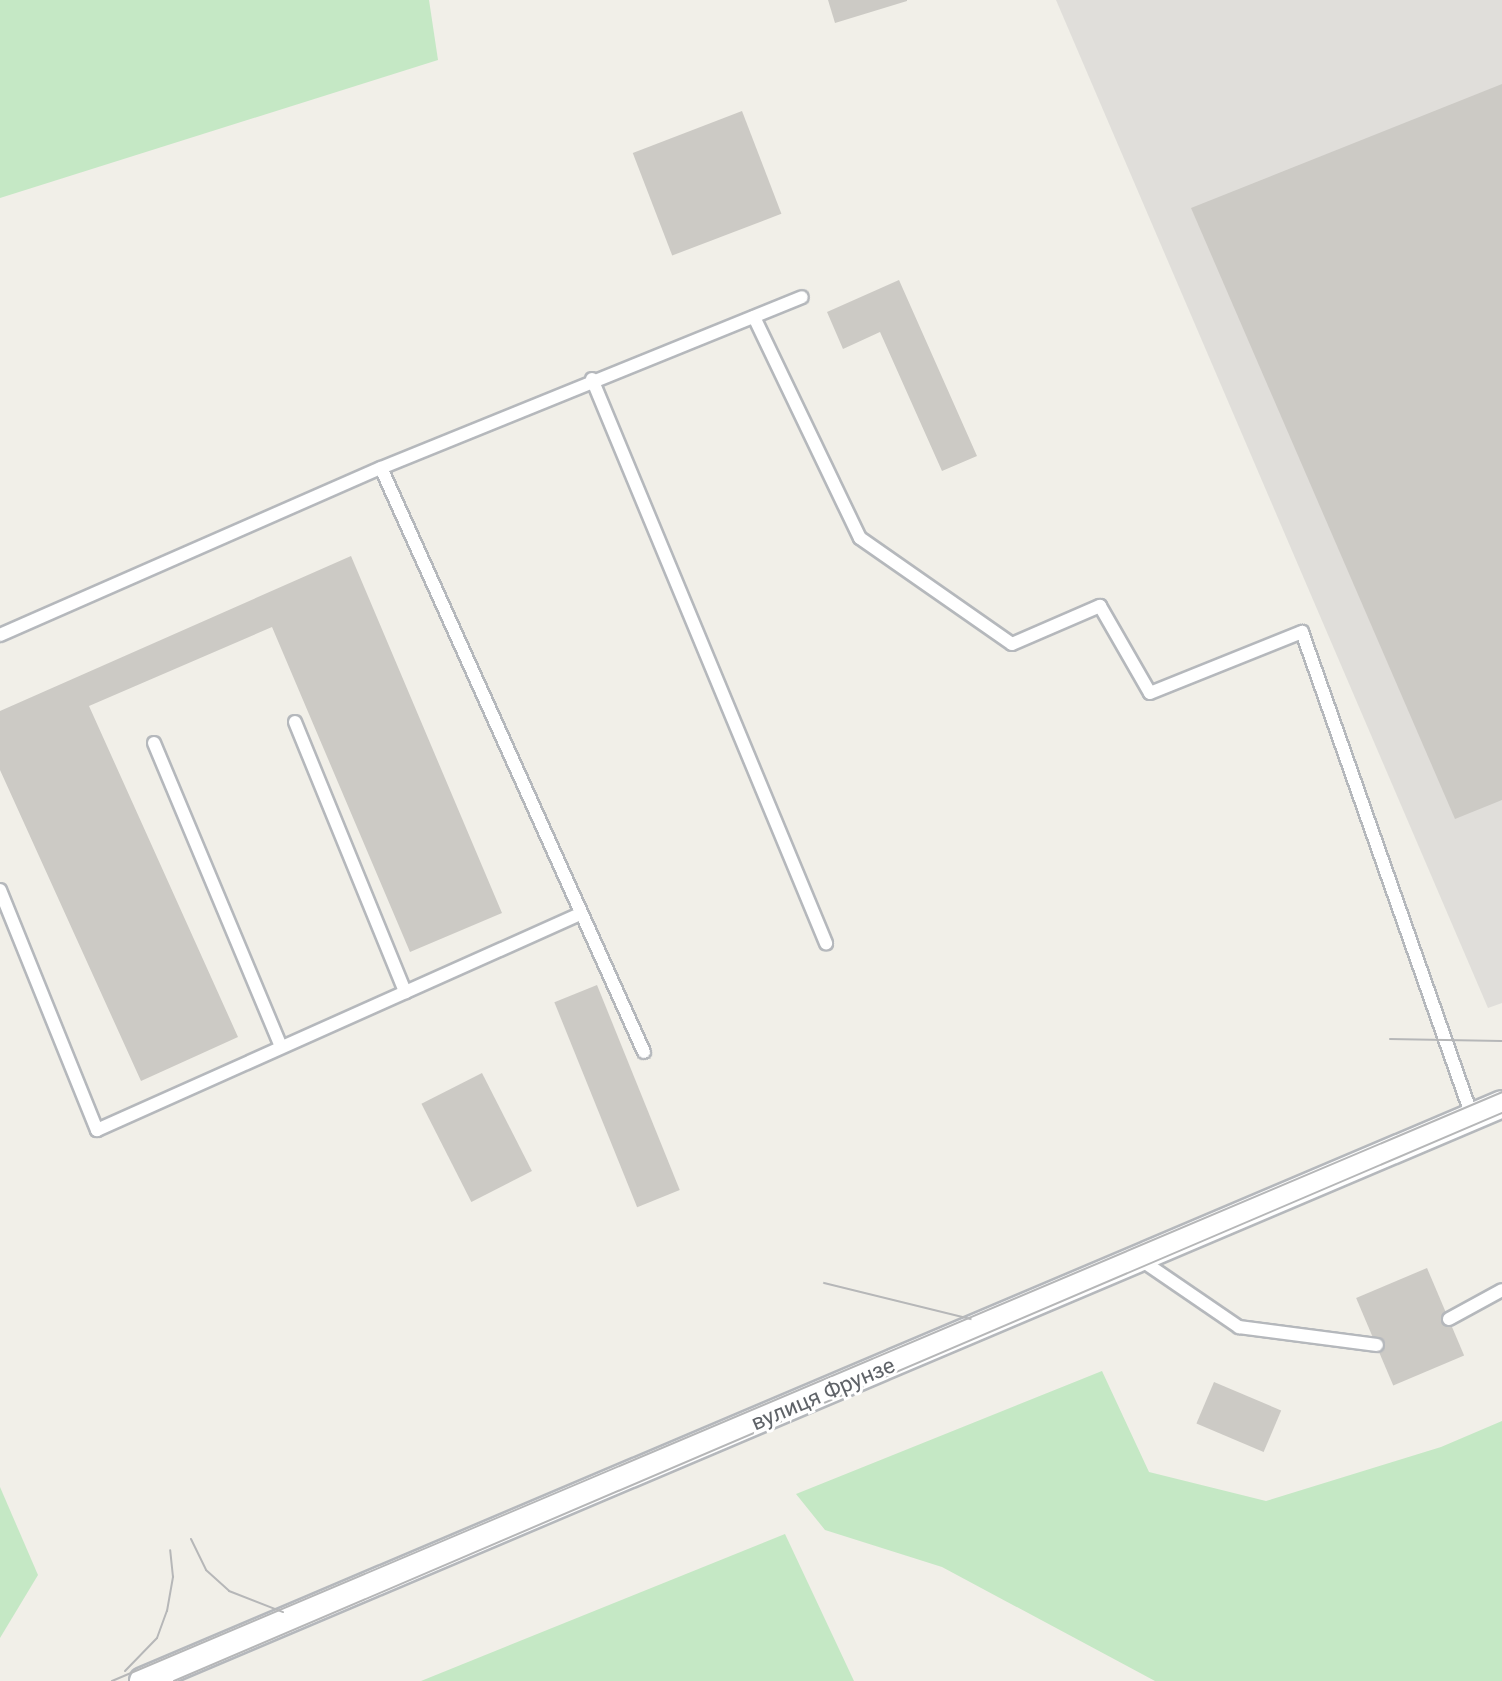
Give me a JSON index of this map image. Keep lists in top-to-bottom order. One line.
{"streets":{"street":["вулиця Фрунзе"]}}
